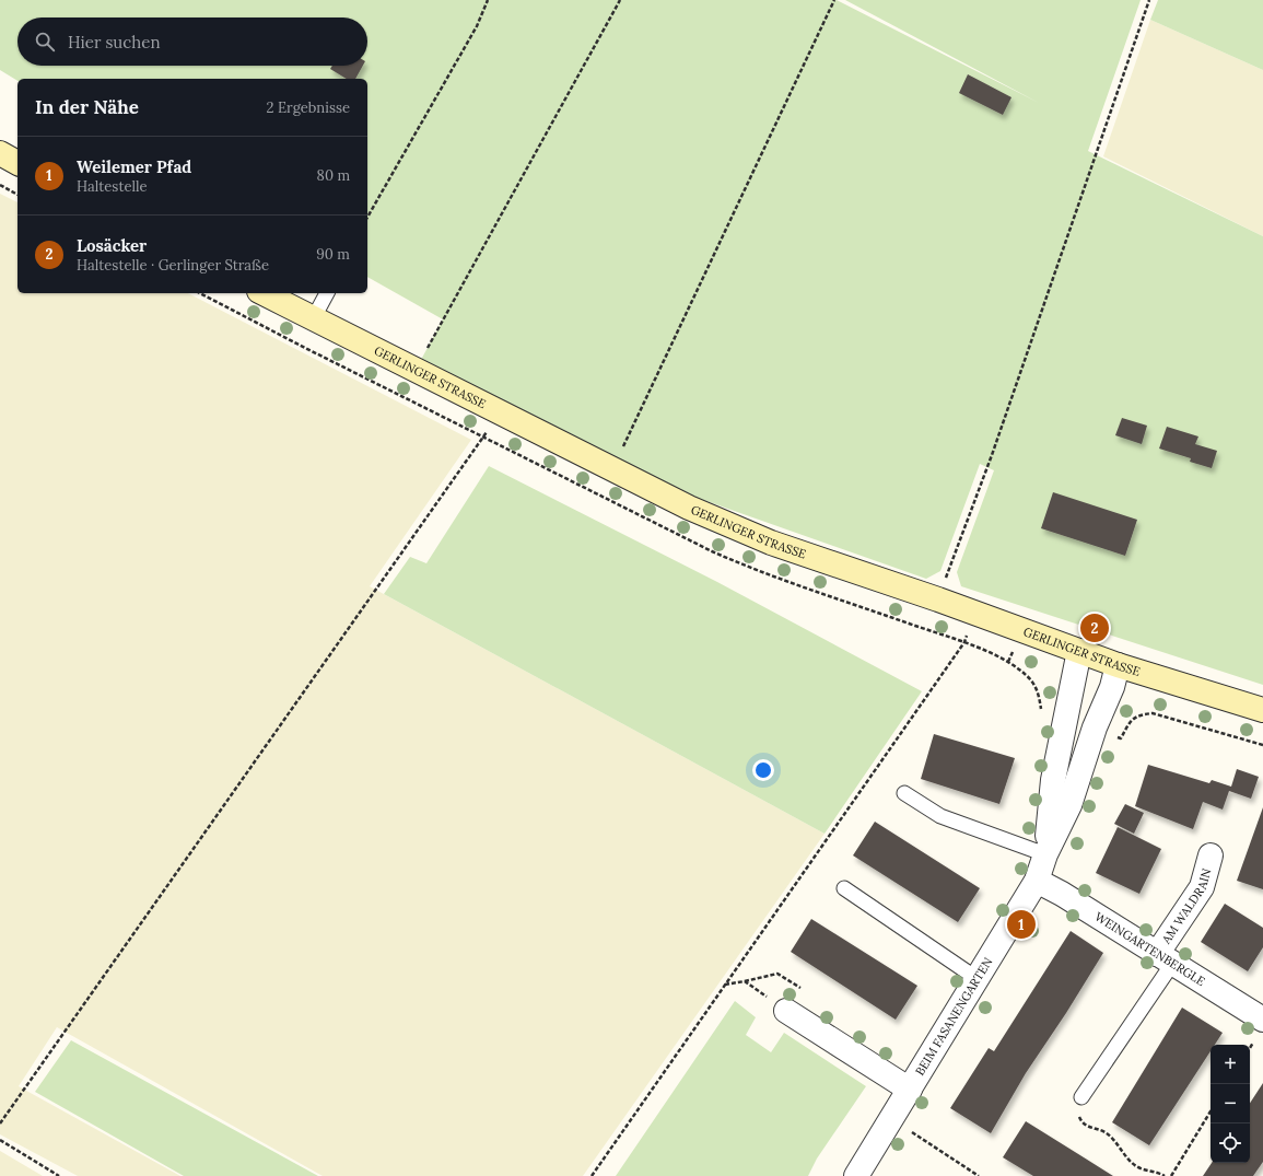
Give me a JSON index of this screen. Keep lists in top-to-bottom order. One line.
{"streets":{"main road":["GERLINGER STRASSE"],"street":["AM WALDRAIN","WEINGARTENBERGLE","BEIM FASANENGARTEN"]},"crossings":[["GERLINGER STRASSE","BEIM FASANENGARTEN"],["AM WALDRAIN","WEINGARTENBERGLE"],["WEINGARTENBERGLE","BEIM FASANENGARTEN"]],"page":{"search":"Hier suchen","heading":["In der Nähe","2 Ergebnisse"],"list":[{"mark":"1","name":"Weilemer Pfad","note":"Haltestelle","value":"80 m"},{"mark":"2","name":"Losäcker","note":"Haltestelle · Gerlinger Straße","value":"90 m"}],"pins":["2","1"],"map_buttons":["+","−"]}}
